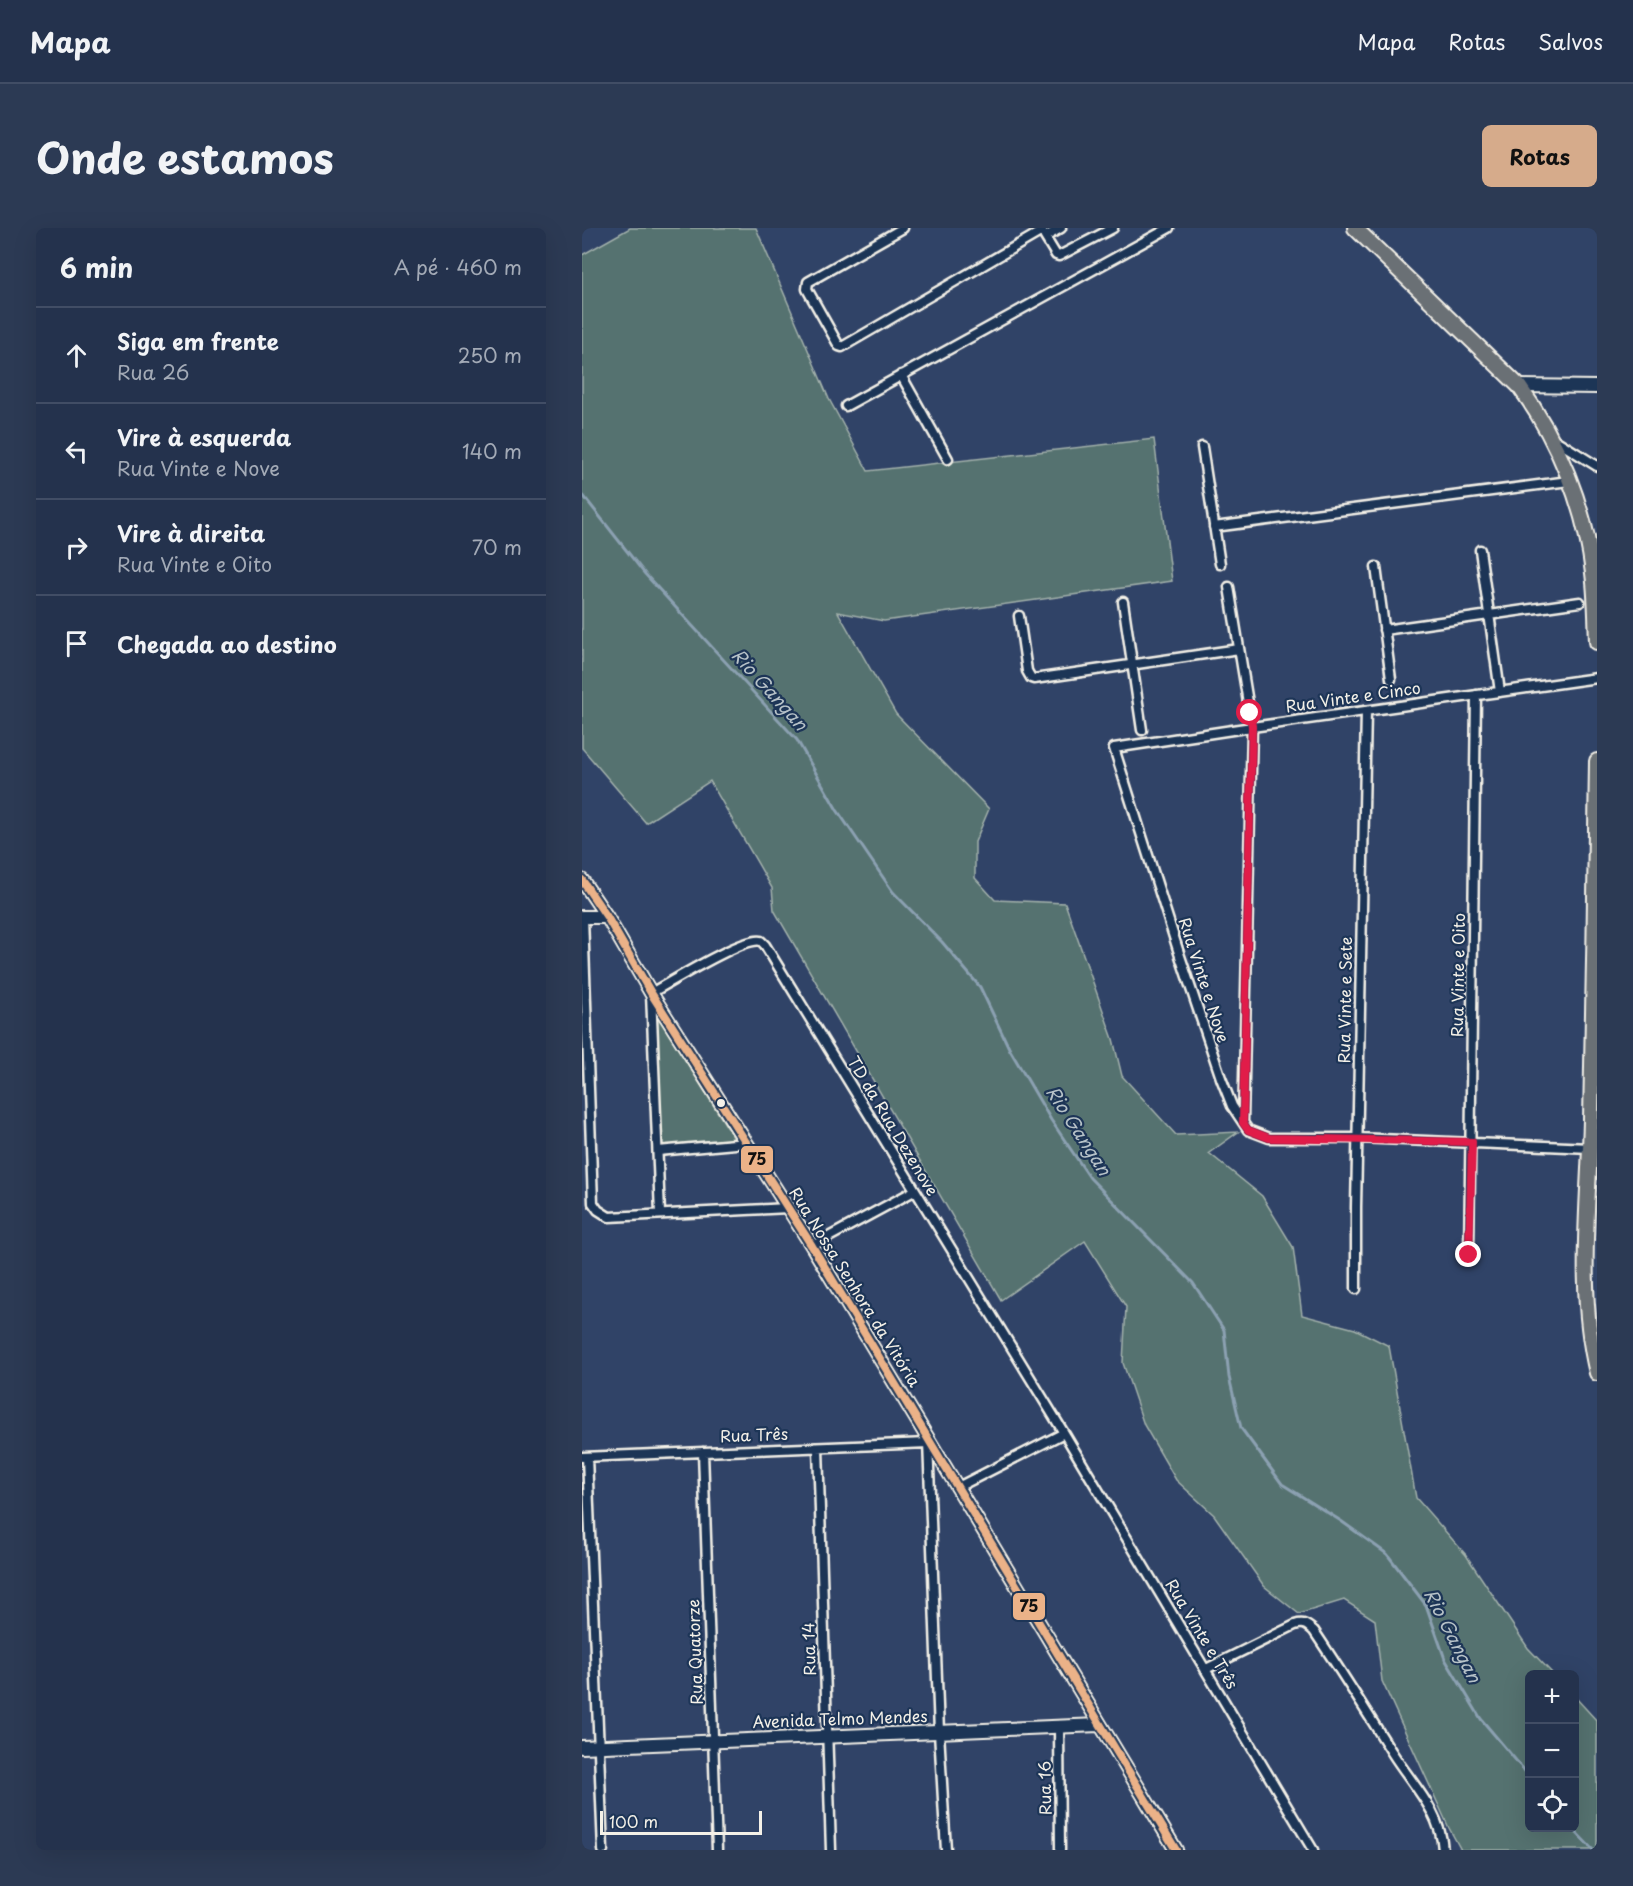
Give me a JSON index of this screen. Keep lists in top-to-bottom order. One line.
{"streets":{"street":["Rua Vinte e Cinco","Rua Vinte e Oito","Rua Vinte e Nove","Rua Vinte e Sete","TD da Rua Dezenove","Rua Nossa Senhora da Vitória","Rua Três","Rua Vinte e Três","Rua 14","Rua Quatorze","Avenida Telmo Mendes","Rua 16"]},"crossings":[["Rua Vinte e Cinco","Rua Vinte e Oito"],["Rua Vinte e Cinco","Rua Vinte e Nove"],["Rua Vinte e Cinco","Rua Vinte e Sete"],["TD da Rua Dezenove","Rua Nossa Senhora da Vitória"],["TD da Rua Dezenove","Rua Vinte e Três"],["Rua Nossa Senhora da Vitória","Rua Três"],["Rua Nossa Senhora da Vitória","Avenida Telmo Mendes"],["Rua Três","Rua 14"],["Rua Três","Rua Quatorze"],["Rua 14","Avenida Telmo Mendes"],["Rua Quatorze","Avenida Telmo Mendes"],["Avenida Telmo Mendes","Rua 16"]],"water":["Rio Gangan"],"lines":["transit line 75"],"scale_bar":"100 m","page":{"header":"Mapa","nav":["Mapa","Rotas","Salvos"],"title":"Onde estamos","buttons":"Rotas","heading":["6 min","A pé · 460 m"],"list":[["Siga em frente","Rua 26","250 m"],["Vire à esquerda","Rua Vinte e Nove","140 m"],["Vire à direita","Rua Vinte e Oito","70 m"],"Chegada ao destino"],"map_buttons":["+","−"],"scale":"100 m"}}
